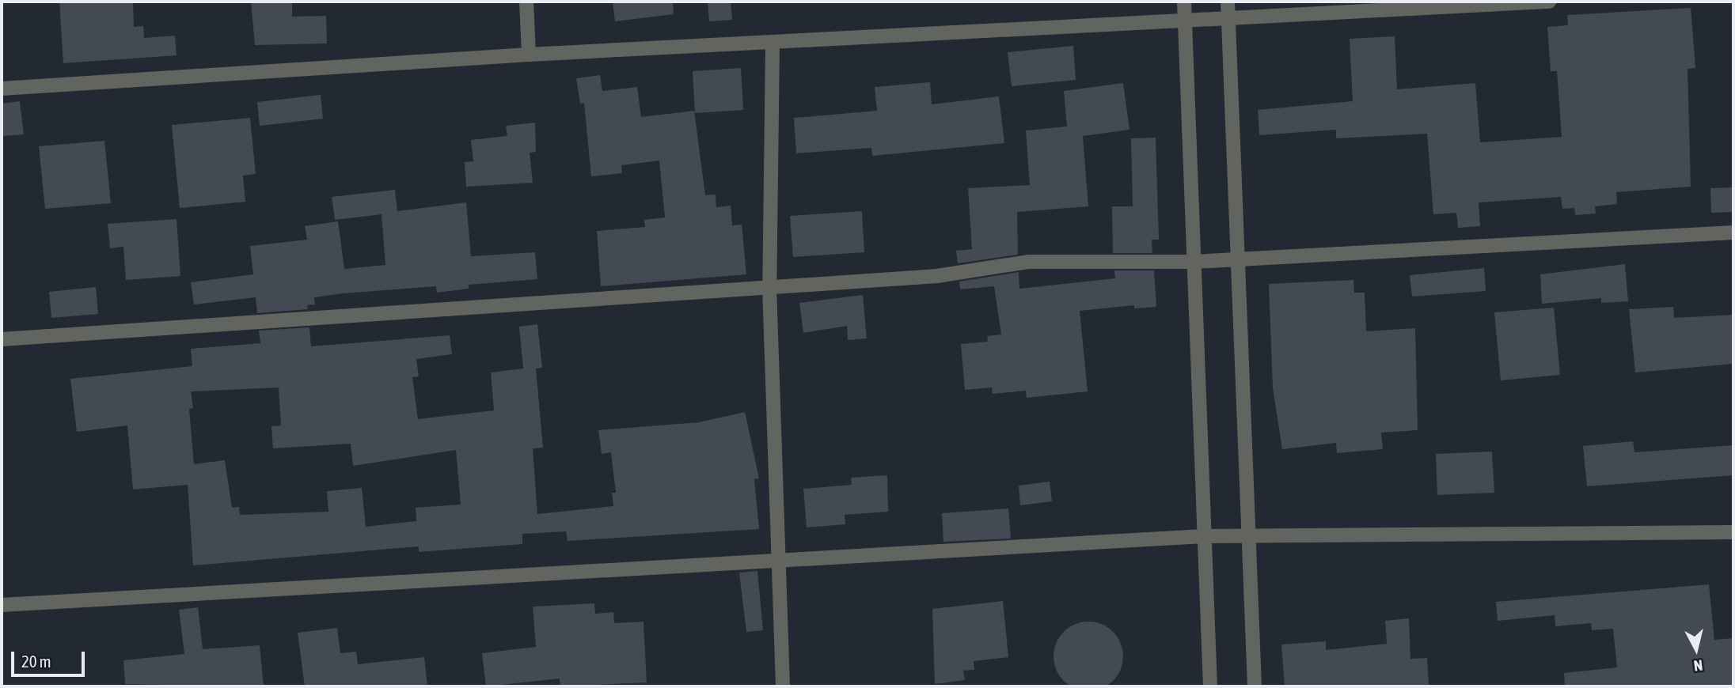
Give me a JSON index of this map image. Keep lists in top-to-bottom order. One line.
{"scale_bar":"20 m","north":"bottom"}
